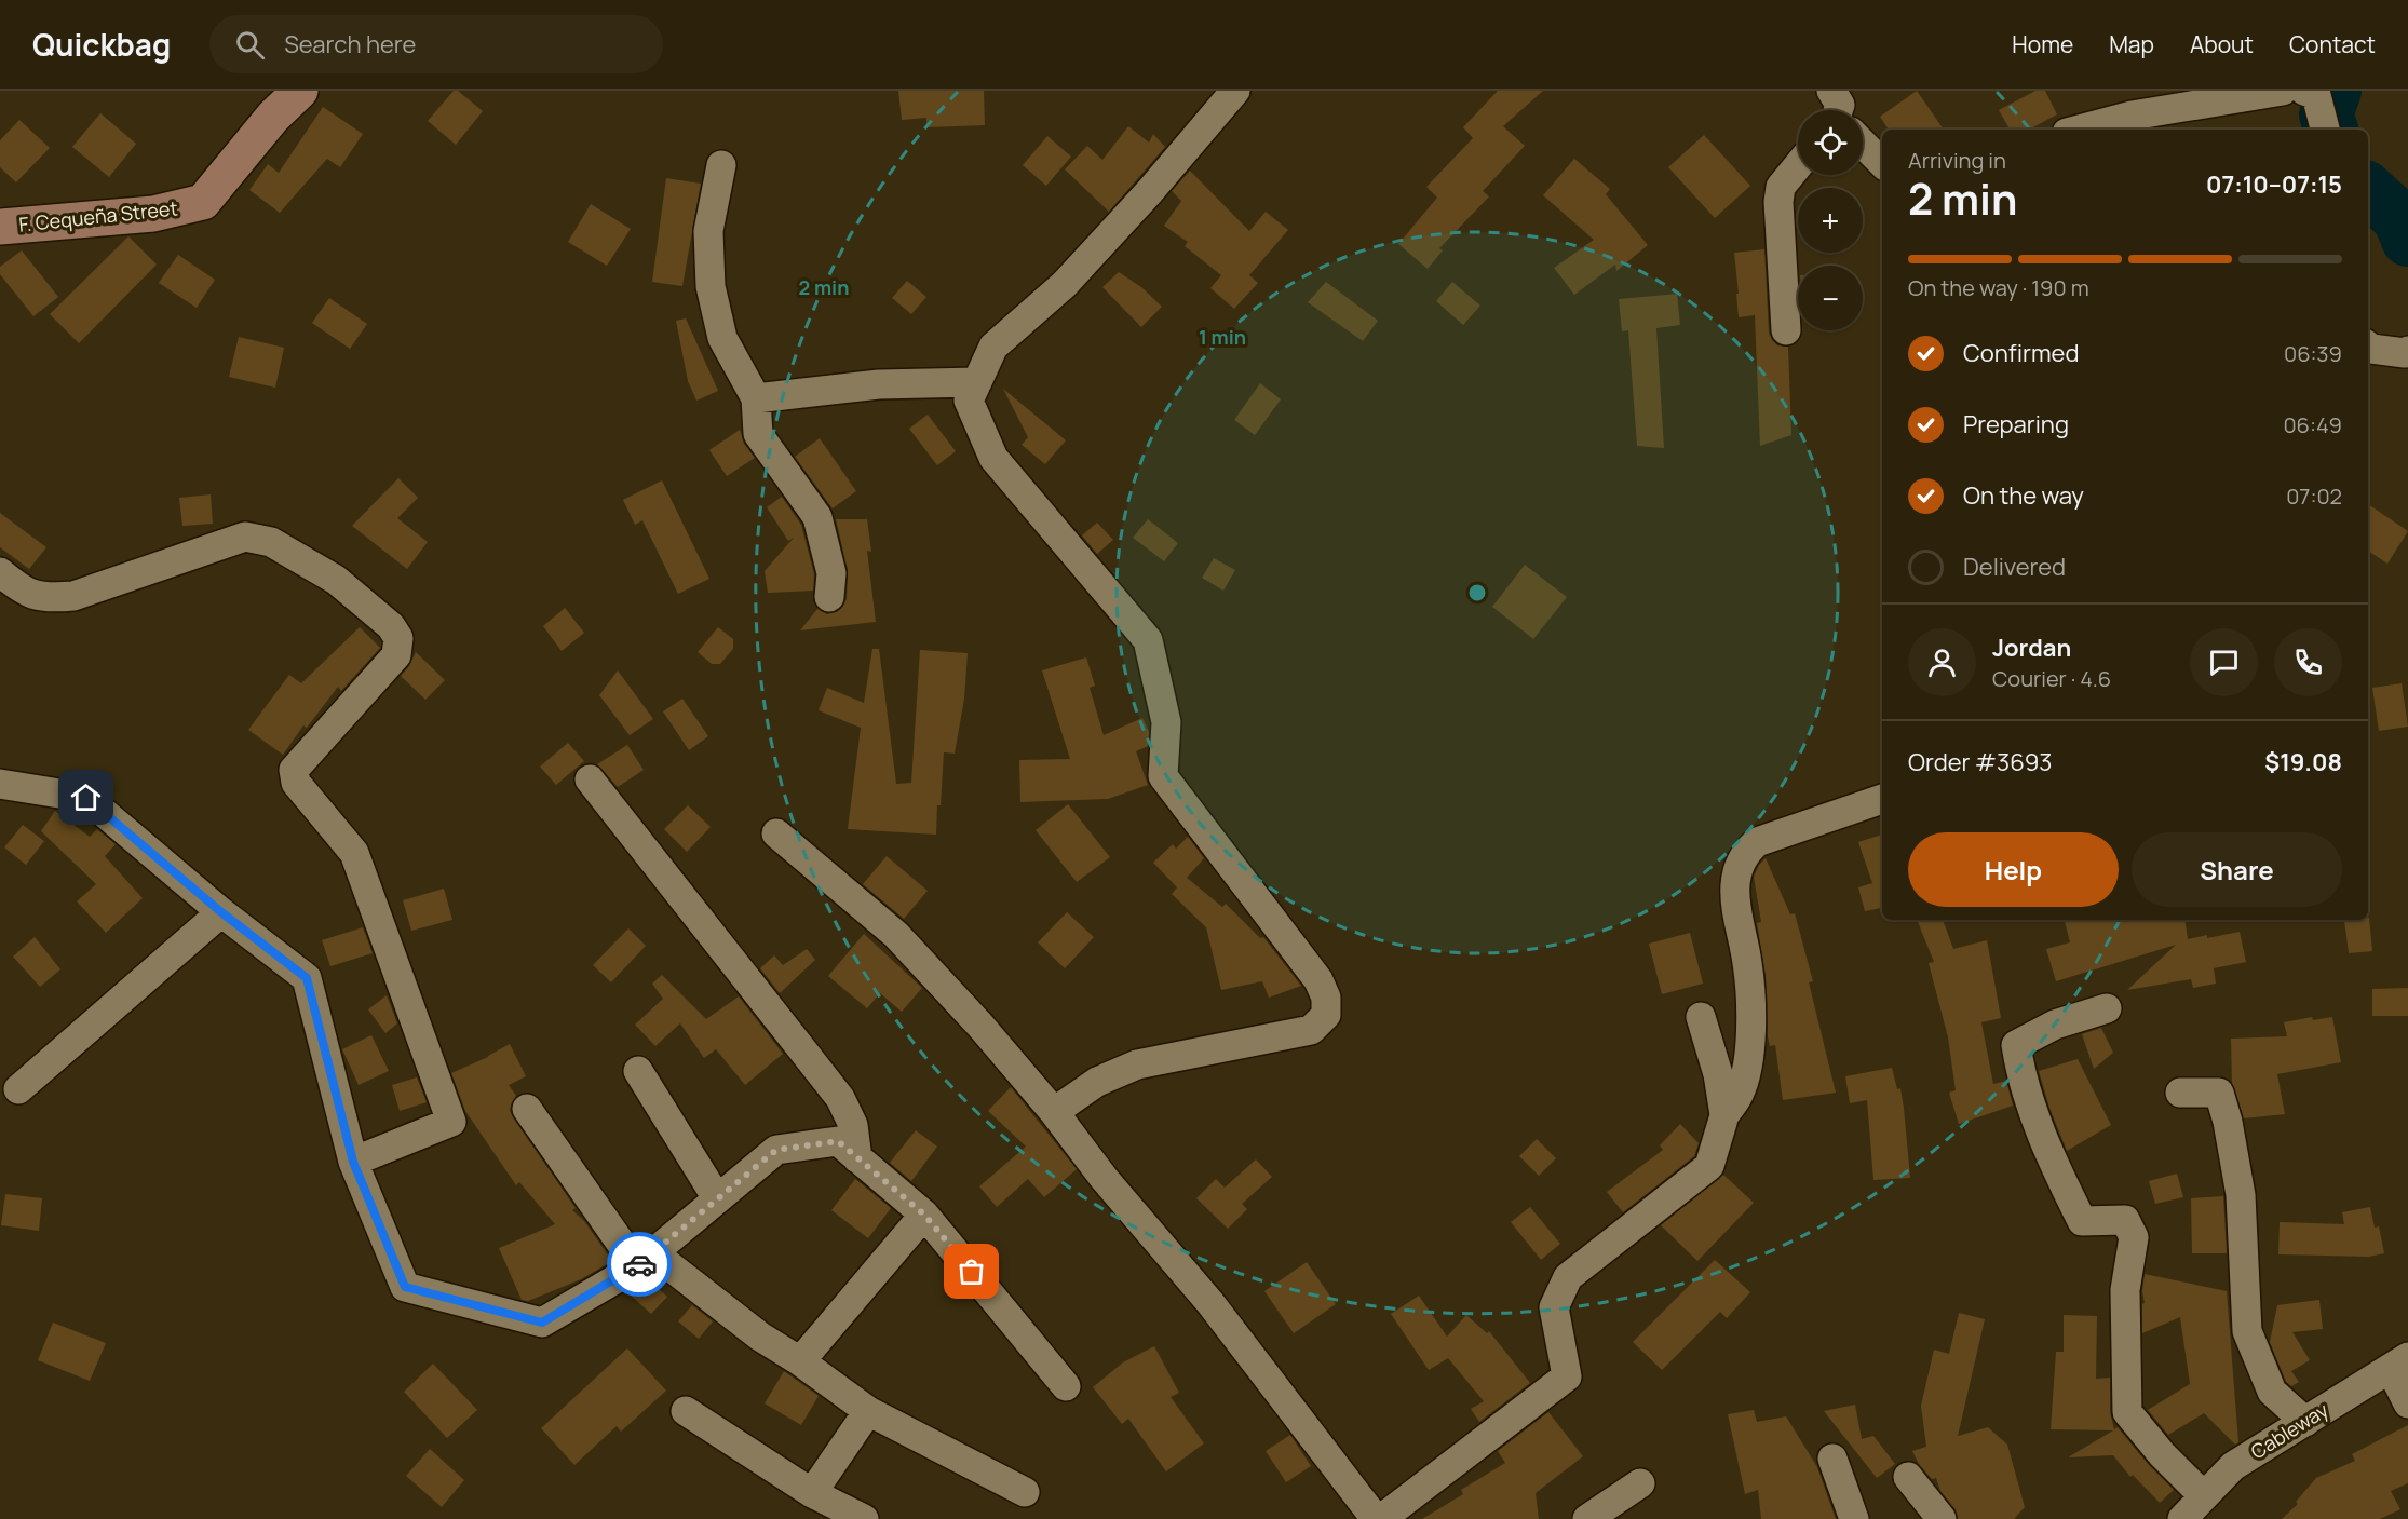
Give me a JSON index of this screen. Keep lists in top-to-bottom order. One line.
{"streets":{"street":["F. Cequeña Street","Cableway"]},"page":{"header":"Quickbag","search":"Search here","nav":["Home","Map","About","Contact"],"map_buttons":["+","−"],"heading":["2 min","Arriving in","07:10–07:15"],"panel":["Jordan","Courier · 4.6","Order #3693","$19.08"],"bar":"On the way · 190 m","list":[["Confirmed","06:39"],["Preparing","06:49"],["On the way","07:02"],"Delivered"],"buttons":["Help","Share"]},"rings":["2 min","1 min"]}
